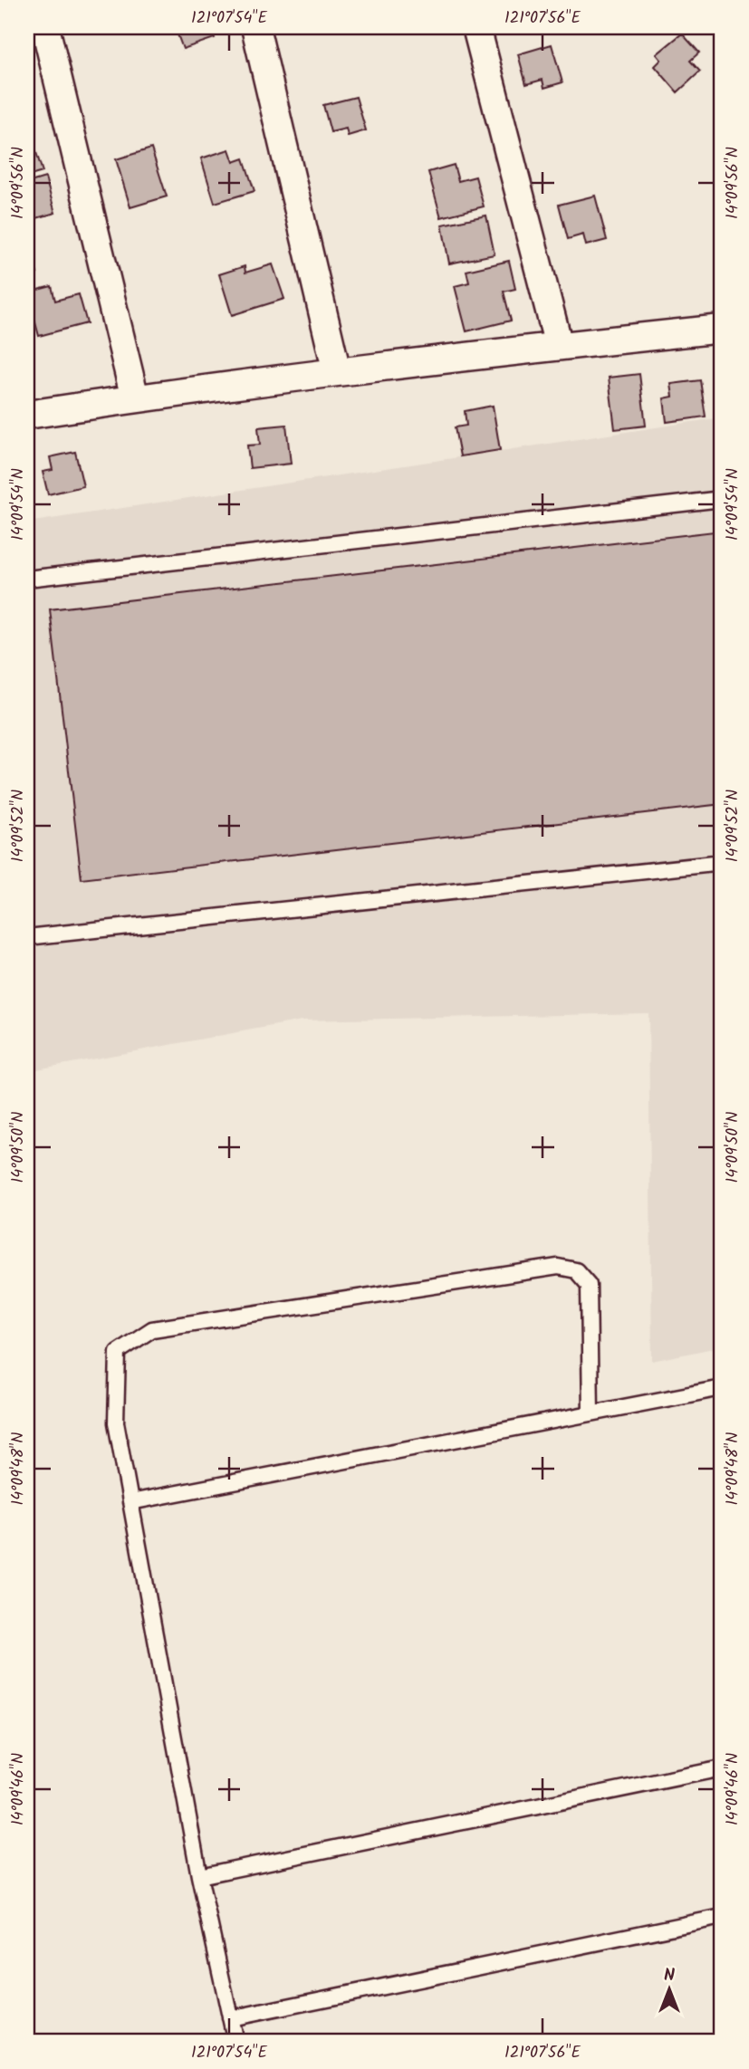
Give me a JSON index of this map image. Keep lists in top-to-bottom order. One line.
{"north":"top","coordinates":["121°07'54\"E","121°07'56\"E","14°09'56\"N","14°09'54\"N","14°09'52\"N","14°09'50\"N","14°09'48\"N","14°09'46\"N"]}
